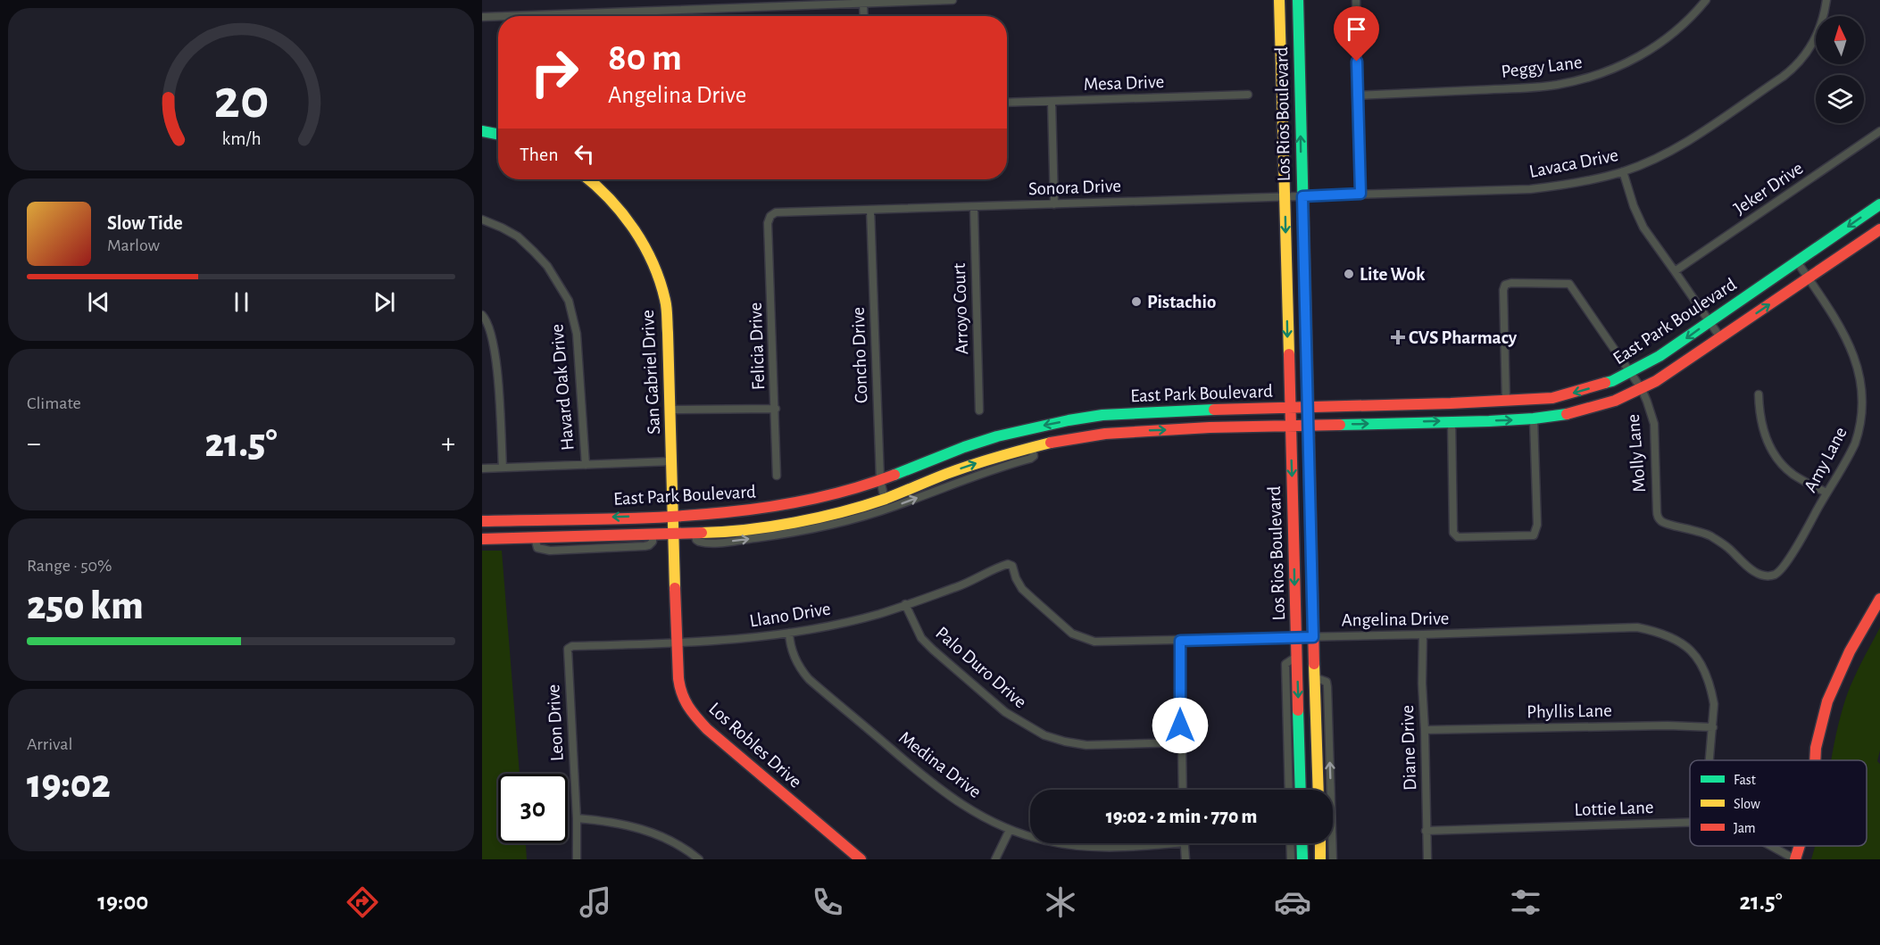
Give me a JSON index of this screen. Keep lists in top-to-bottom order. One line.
{"streets":{"main road":["Los Rios Boulevard","East Park Boulevard","San Gabriel Drive","Los Robles Drive"],"street":["Peggy Lane","Mesa Drive","Lavaca Drive","Sonora Drive","Jeker Drive","Arroyo Court","Felicia Drive","Concho Drive","Havard Oak Drive","Molly Lane","Amy Lane","Llano Drive","Angelina Drive","Palo Duro Drive","Phyllis Lane","Leon Drive","Diane Drive","Medina Drive","Lottie Lane"]},"crossings":[["Los Rios Boulevard","Lavaca Drive"],["Los Rios Boulevard","Sonora Drive"],["Los Rios Boulevard","East Park Boulevard"],["Los Rios Boulevard","Angelina Drive"],["Lavaca Drive","Sonora Drive"],["Sonora Drive","Arroyo Court"],["Sonora Drive","Felicia Drive"],["Sonora Drive","Concho Drive"],["East Park Boulevard","Concho Drive"],["East Park Boulevard","San Gabriel Drive"],["East Park Boulevard","Molly Lane"],["East Park Boulevard","Amy Lane"],["East Park Boulevard","Los Robles Drive"],["San Gabriel Drive","Los Robles Drive"],["Molly Lane","Amy Lane"],["Llano Drive","Angelina Drive"],["Llano Drive","Palo Duro Drive"],["Llano Drive","Leon Drive"],["Llano Drive","Los Robles Drive"],["Llano Drive","Medina Drive"],["Angelina Drive","Phyllis Lane"],["Angelina Drive","Diane Drive"],["Phyllis Lane","Diane Drive"],["Diane Drive","Lottie Lane"]],"places":{"other":["Lite Wok","Pistachio"],"health":["CVS Pharmacy"]},"legend":["Fast","Slow","Jam"],"north":"top","page":{"turn":["80 m","Angelina Drive"],"then":"Then","song":["Slow Tide","Marlow"],"tile":["Climate",["Range · 50%","250 km"],["Arrival","19:02"]],"heat":["−","21.5°","+"],"limit":"30","trip":"19:02 · 2 min · 770 m","tabs":["19:00","21.5°"],"gauge":["20","km/h"]}}
